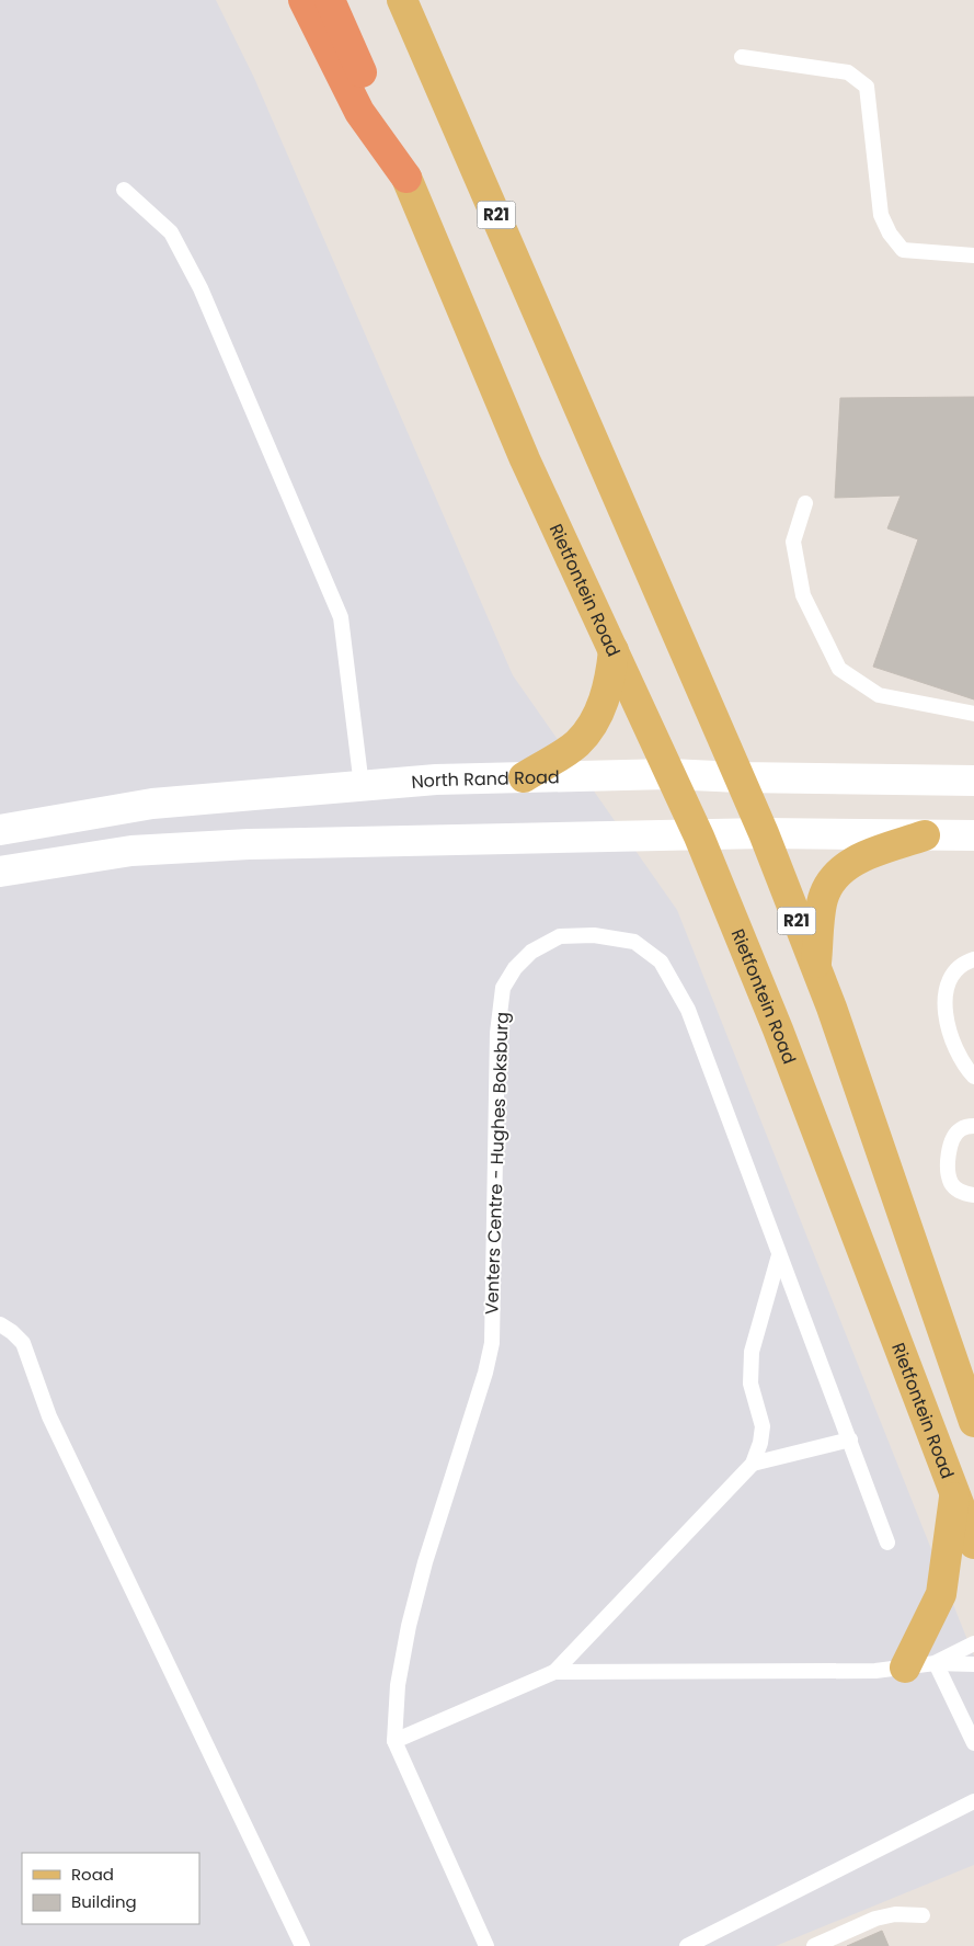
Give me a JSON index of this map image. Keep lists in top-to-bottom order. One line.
{"streets":{"main road":["R21","Rietfontein Road","North Rand Road"],"lane":["Venters Centre - Hughes Boksburg"]},"crossings":[["R21","North Rand Road"],["Rietfontein Road","North Rand Road"]],"legend":["Road","Building"]}
